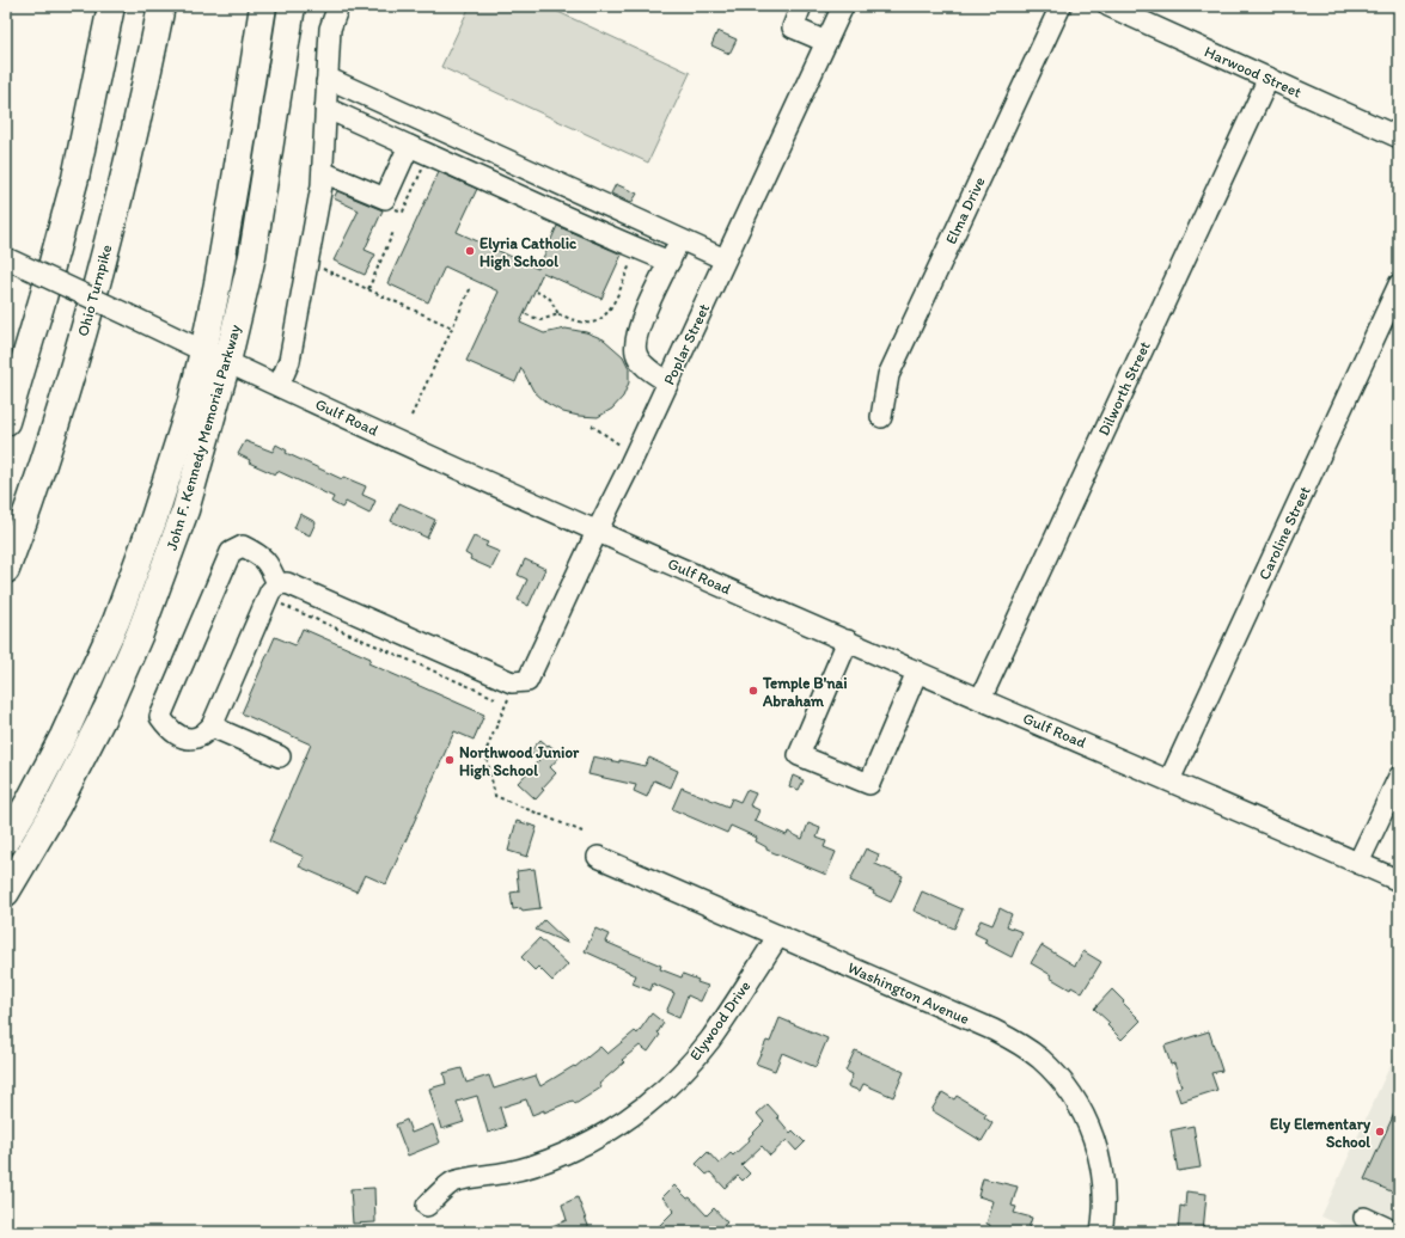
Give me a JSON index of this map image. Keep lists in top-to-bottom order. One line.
{"streets":{"highway":["Ohio Turnpike","John F. Kennedy Memorial Parkway"],"street":["Harwood Street","Elma Drive","Poplar Street","Dilworth Street","Gulf Road","Caroline Street","Washington Avenue","Elywood Drive"]},"crossings":[["Harwood Street","Dilworth Street"],["Poplar Street","Gulf Road"],["Dilworth Street","Gulf Road"],["Gulf Road","John F. Kennedy Memorial Parkway"],["Gulf Road","Caroline Street"],["Washington Avenue","Elywood Drive"]],"places":["Elyria Catholic High School","Temple B'nai Abraham","Northwood Junior High School","Ely Elementary School"]}
